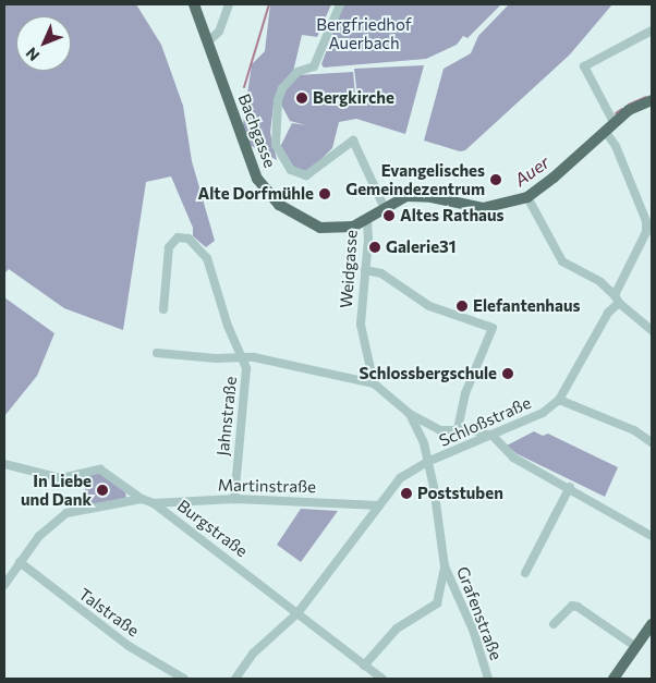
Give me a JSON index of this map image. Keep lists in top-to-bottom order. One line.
{"streets":{"main road":["Bachgasse"],"street":["Weidgasse","Jahnstraße","Schloßstraße","Martinstraße","Burgstraße","Talstraße","Grafenstraße"]},"crossings":[["Bachgasse","Weidgasse"],["Jahnstraße","Martinstraße"],["Schloßstraße","Martinstraße"],["Schloßstraße","Burgstraße"],["Schloßstraße","Grafenstraße"],["Martinstraße","Burgstraße"]],"water":["Auer"],"parks":["Bergfriedhof Auerbach"],"places":["Bergkirche","Evangelisches Gemeindezentrum","Alte Dorfmühle","Altes Rathaus","Galerie31","Elefantenhaus","Schlossbergschule","In Liebe und Dank","Poststuben"],"north":"bottom left"}
